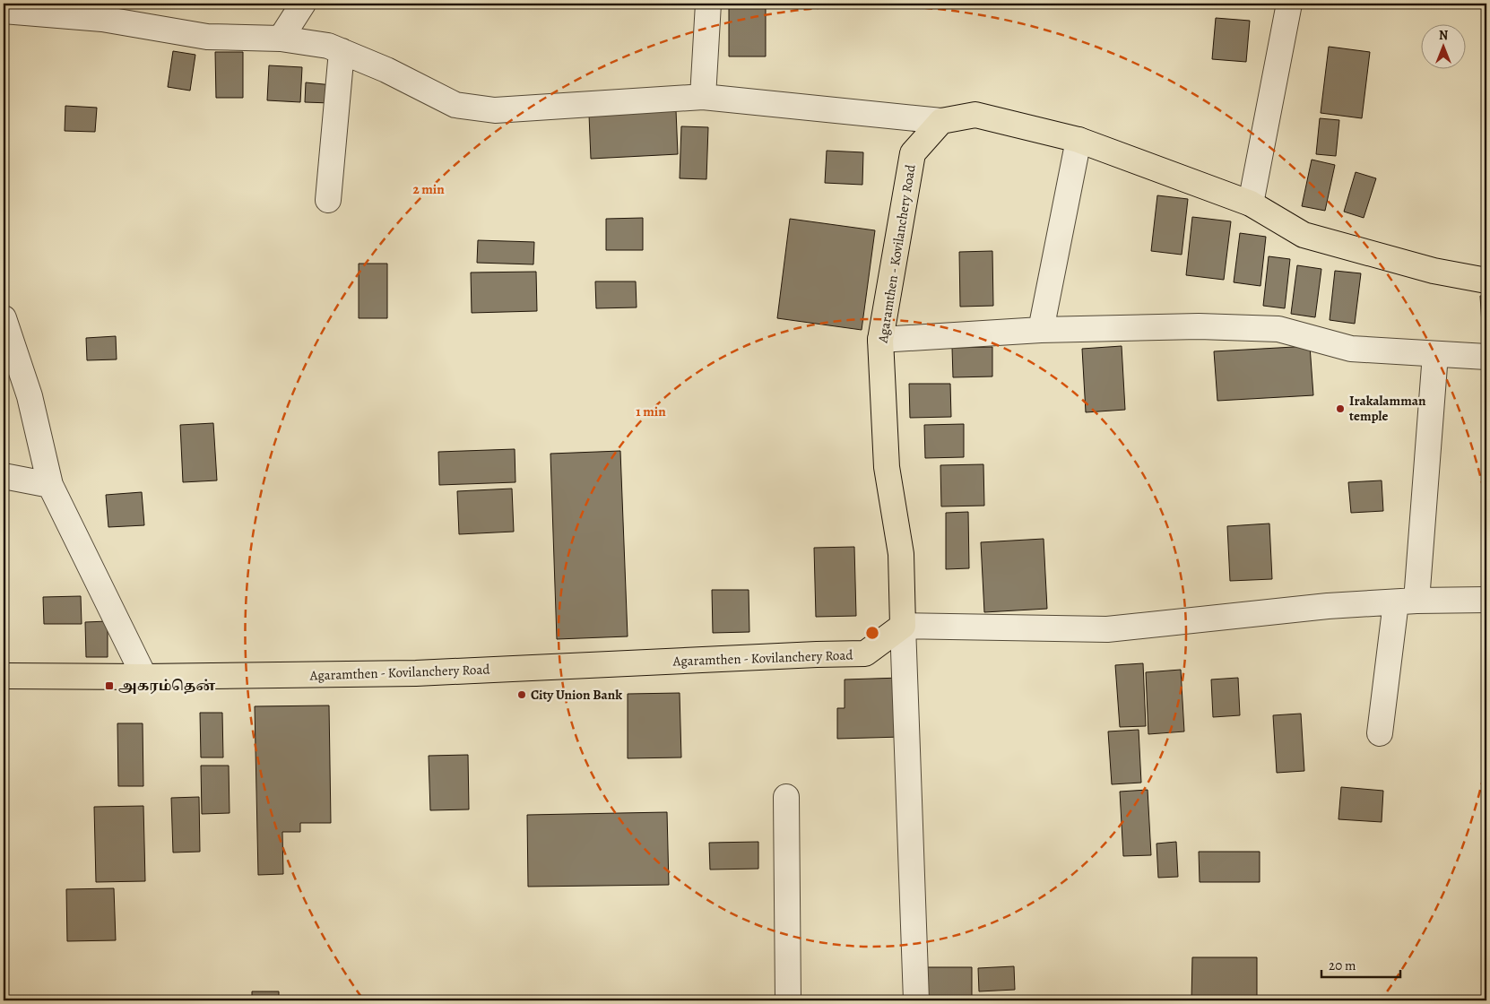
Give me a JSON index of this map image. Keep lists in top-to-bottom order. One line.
{"streets":{"main road":["Agaramthen - Kovilanchery Road"]},"places":{"other":["Irakalamman temple","City Union Bank"],"transit":["அகரம்தென்"]},"scale_bar":"20 m","north":"top","rings":["2 min","1 min"]}
